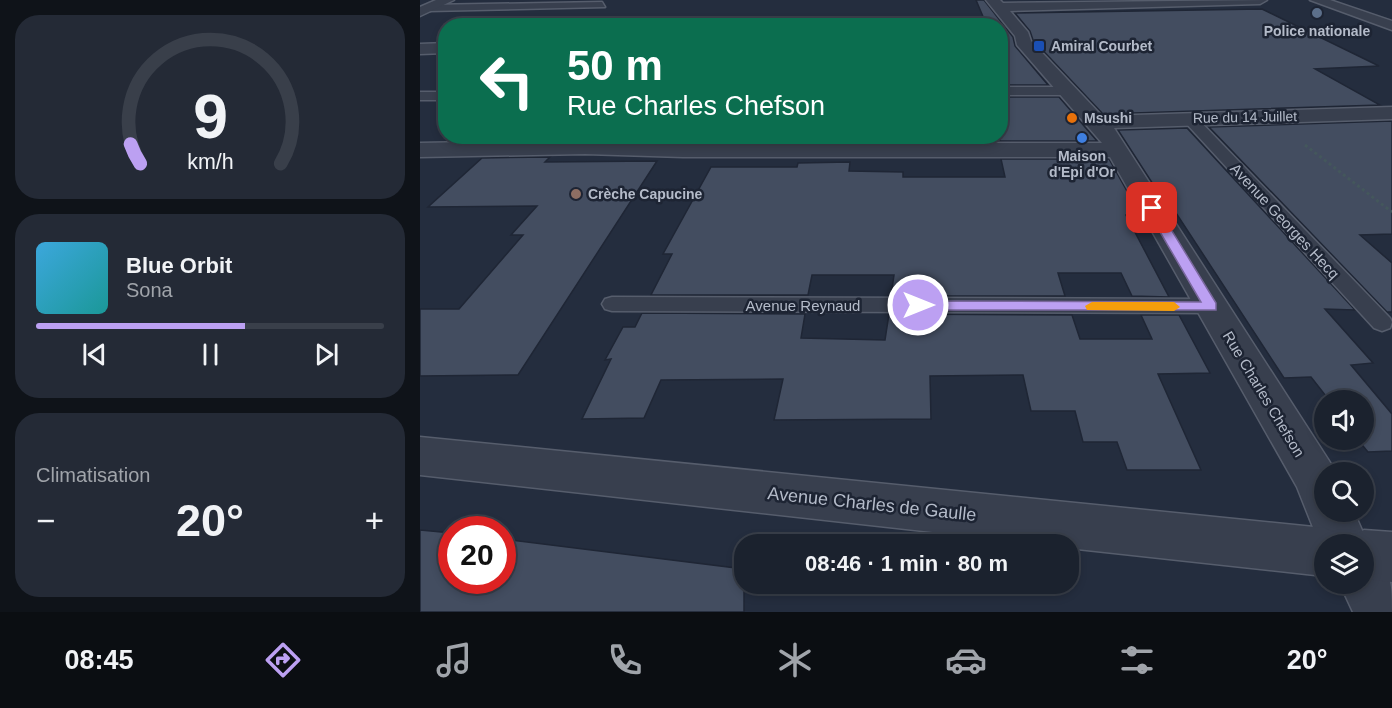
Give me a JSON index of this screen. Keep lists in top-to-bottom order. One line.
{"streets":{"street":["Rue du 14 Juillet","Rue Charles Chefson","Avenue Charles de Gaulle"],"lane":["Avenue Georges Hecq","Avenue Reynaud"]},"crossings":[["Rue du 14 Juillet","Avenue Georges Hecq"],["Rue du 14 Juillet","Rue Charles Chefson"],["Avenue Reynaud","Rue Charles Chefson"]],"places":{"other":["Police nationale","Msushi","Maison d'Epi d'Or","Crèche Capucine"],"transit":["Amiral Courbet"]},"page":{"turn":["50 m","Rue Charles Chefson"],"song":["Blue Orbit","Sona"],"tile":"Climatisation","heat":["−","20°","+"],"limit":"20","trip":"08:46 · 1 min · 80 m","tabs":["08:45","20°"],"gauge":["9","km/h"]}}
